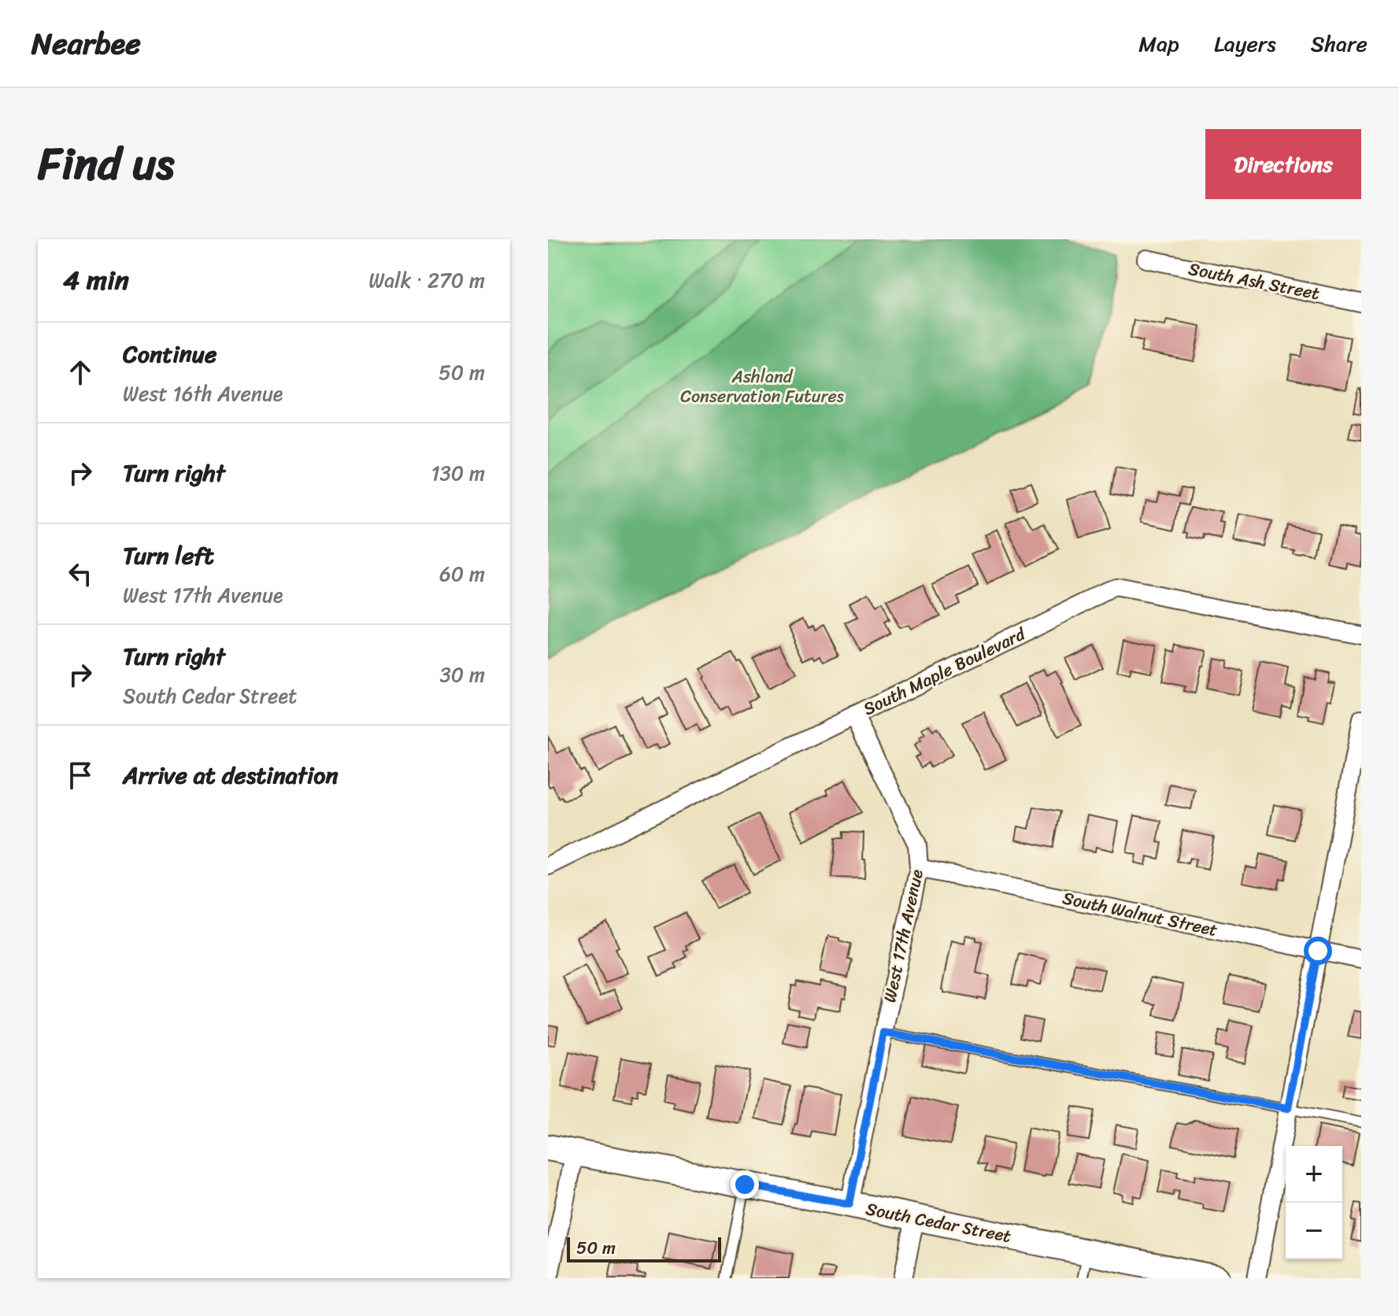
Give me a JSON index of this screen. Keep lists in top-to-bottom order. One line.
{"streets":{"main road":["South Cedar Street"],"street":["South Ash Street","South Maple Boulevard","South Walnut Street","West 17th Avenue"]},"crossings":[["South Maple Boulevard","West 17th Avenue"],["South Walnut Street","West 17th Avenue"],["West 17th Avenue","South Cedar Street"]],"parks":["Ashland Conservation Futures"],"scale_bar":"50 m","page":{"header":"Nearbee","nav":["Map","Layers","Share"],"title":"Find us","buttons":"Directions","heading":["4 min","Walk · 270 m"],"list":[["Continue","West 16th Avenue","50 m"],["Turn right","130 m"],["Turn left","West 17th Avenue","60 m"],["Turn right","South Cedar Street","30 m"],"Arrive at destination"],"map_buttons":["+","−"],"scale":"50 m"}}
